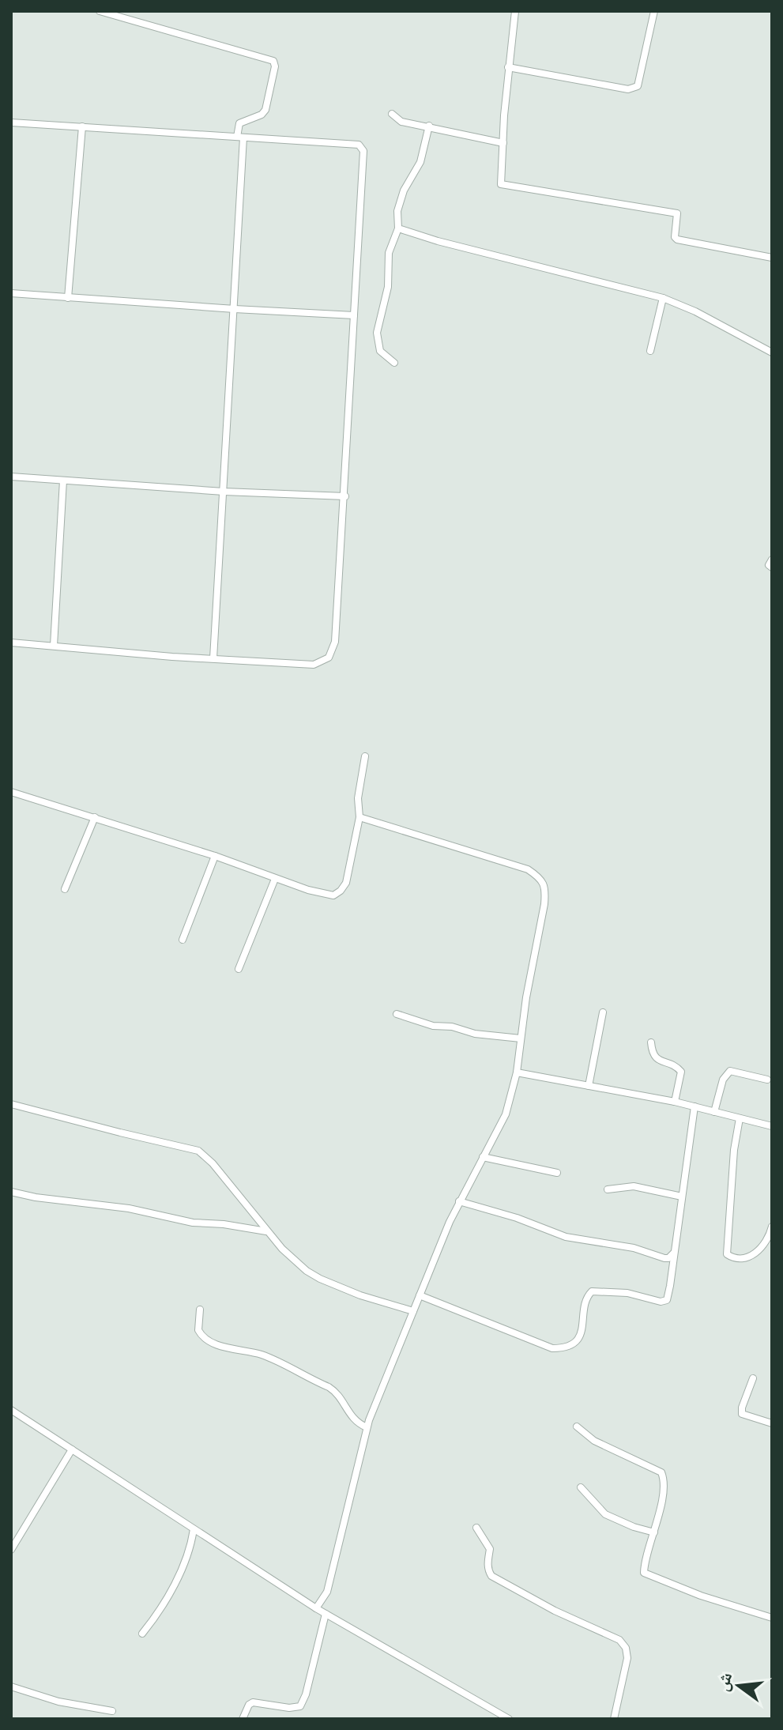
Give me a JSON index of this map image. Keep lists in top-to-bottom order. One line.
{"north":"left"}
